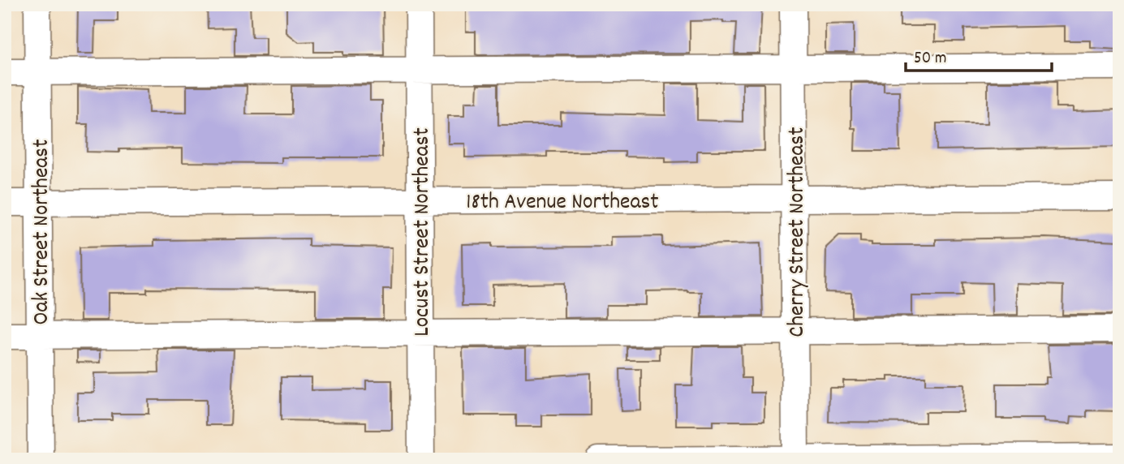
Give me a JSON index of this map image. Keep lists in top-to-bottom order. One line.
{"streets":{"street":["18th Avenue Northeast","Oak Street Northeast","Locust Street Northeast","Cherry Street Northeast"]},"crossings":[["18th Avenue Northeast","Oak Street Northeast"],["18th Avenue Northeast","Locust Street Northeast"],["18th Avenue Northeast","Cherry Street Northeast"]],"scale_bar":"50 m"}
